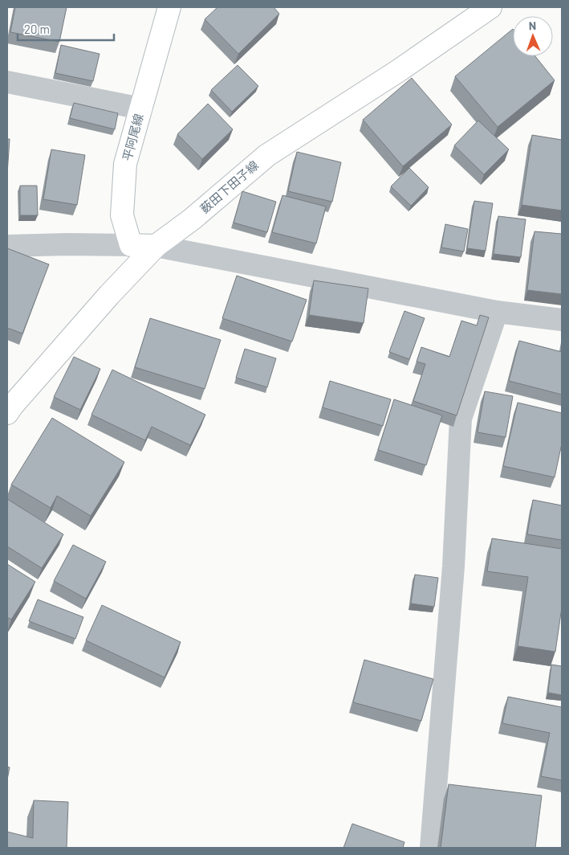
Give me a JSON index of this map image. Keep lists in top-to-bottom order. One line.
{"streets":{"main road":["平阿尾線","薮田下田子線"]},"scale_bar":"20 m","north":"top"}
